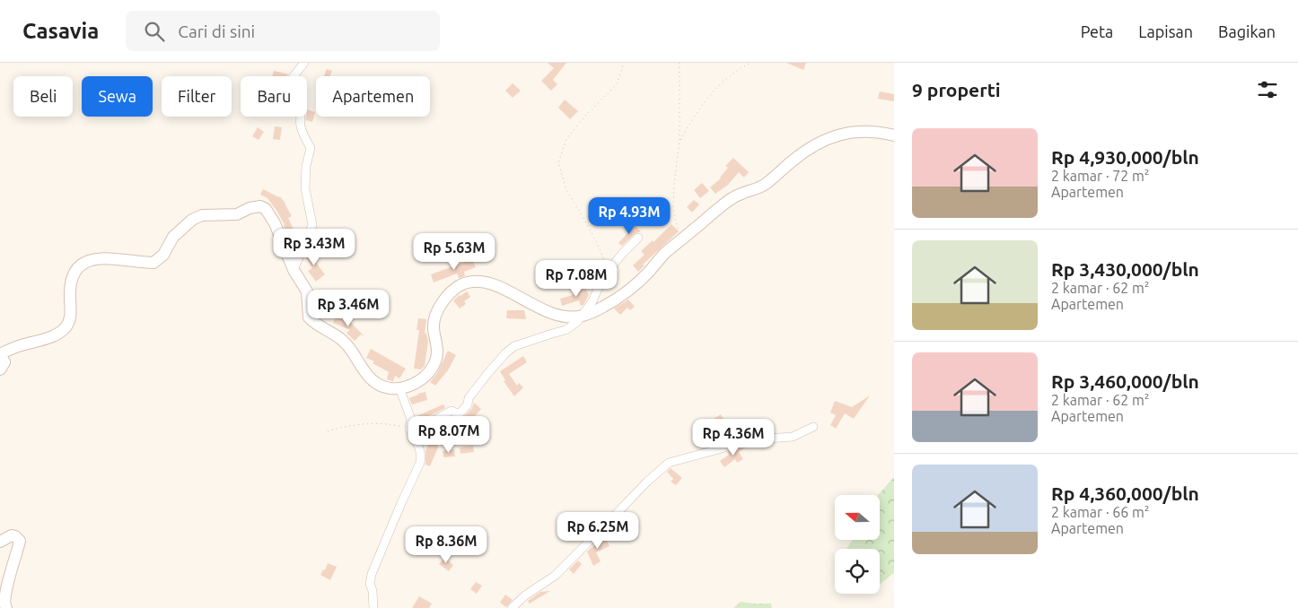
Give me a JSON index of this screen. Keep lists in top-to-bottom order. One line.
{"north":"left","page":{"header":"Casavia","search":"Cari di sini","nav":["Peta","Lapisan","Bagikan"],"heading":"9 properti","chip":["Beli","Sewa","Filter","Baru","Apartemen"],"list":[{"name":"Rp 4,930,000/bln","note":"2 kamar · 72 m² · Apartemen"},{"name":"Rp 3,430,000/bln","note":"2 kamar · 62 m² · Apartemen"},{"name":"Rp 3,460,000/bln","note":"2 kamar · 62 m² · Apartemen"},{"name":"Rp 4,360,000/bln","note":"2 kamar · 66 m² · Apartemen"}],"price":["Rp 4.93M","Rp 3.43M","Rp 5.63M","Rp 7.08M","Rp 3.46M","Rp 8.07M","Rp 4.36M","Rp 6.25M","Rp 8.36M"]}}
